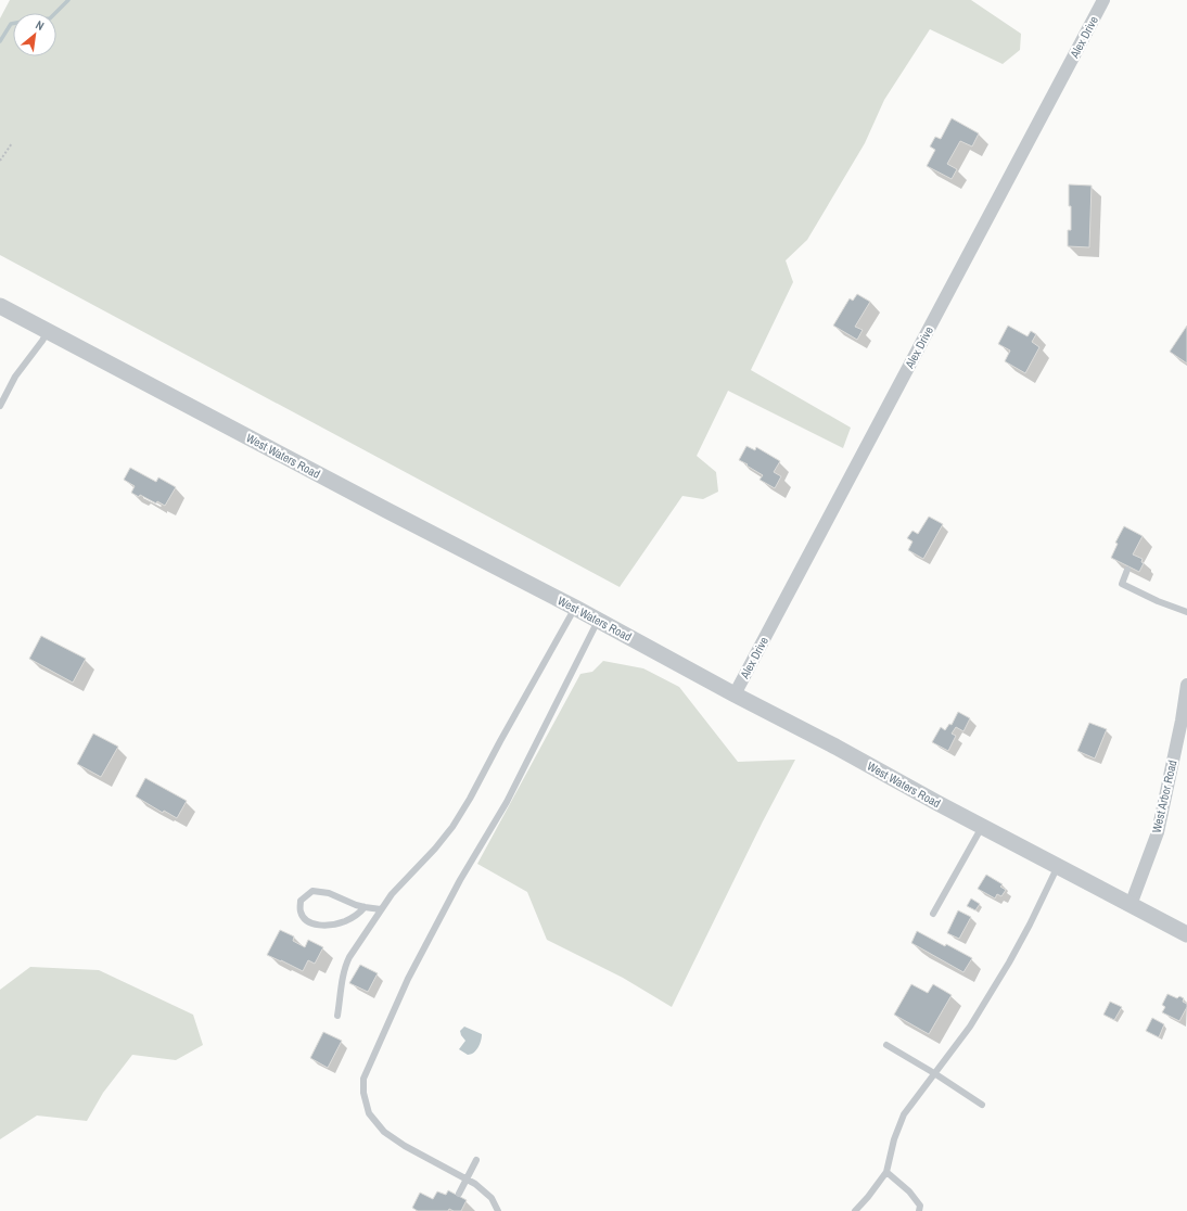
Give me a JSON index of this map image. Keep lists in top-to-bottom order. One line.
{"streets":{"street":["Alex Drive","West Waters Road","West Arbor Road"]},"crossings":[["Alex Drive","West Waters Road"],["West Waters Road","West Arbor Road"]],"north":"top right"}
